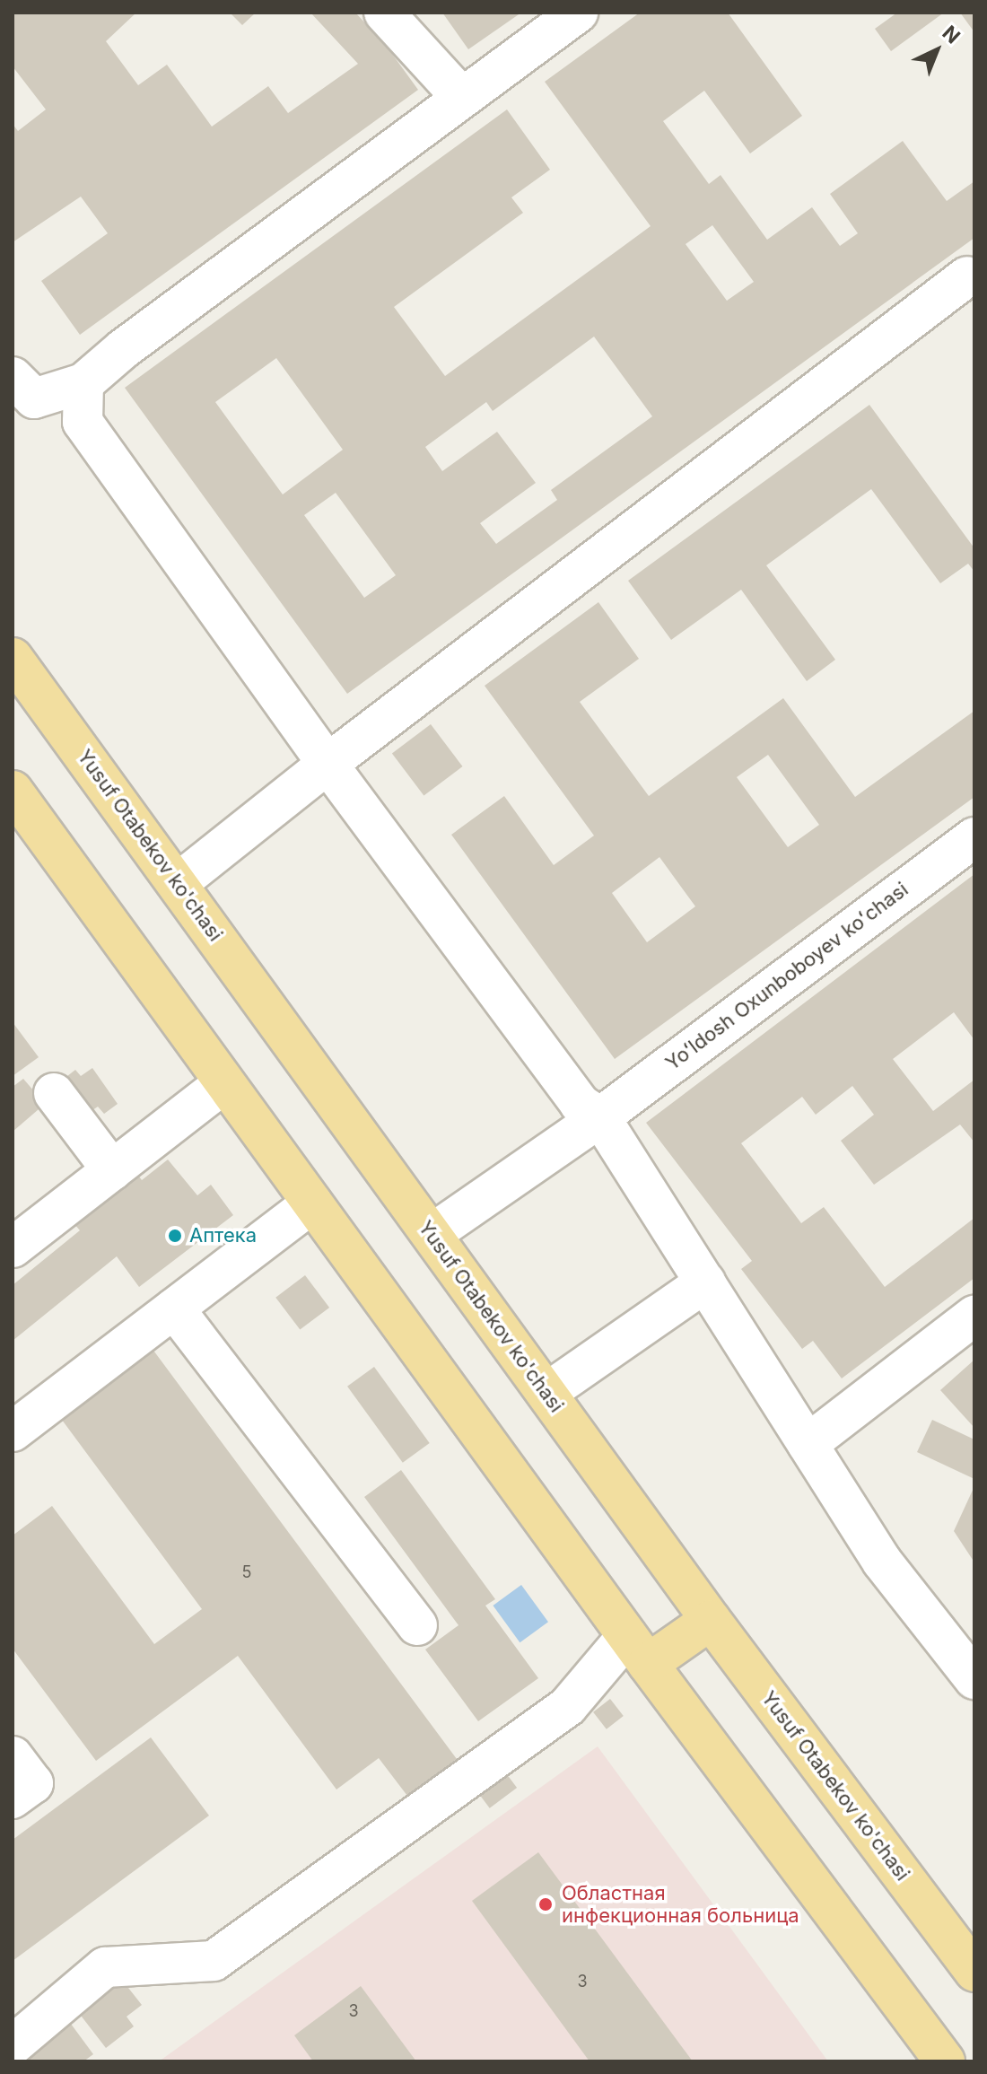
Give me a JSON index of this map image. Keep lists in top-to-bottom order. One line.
{"streets":{"main road":["Yusuf Otabekov ko'chasi"],"street":["Yoʻldosh Oxunboboyev koʻchasi"]},"crossings":[["Yusuf Otabekov ko'chasi","Yoʻldosh Oxunboboyev koʻchasi"]],"places":["Аптека","Областная инфекционная больница"],"house_numbers":["5","3","3"],"north":"top right"}
